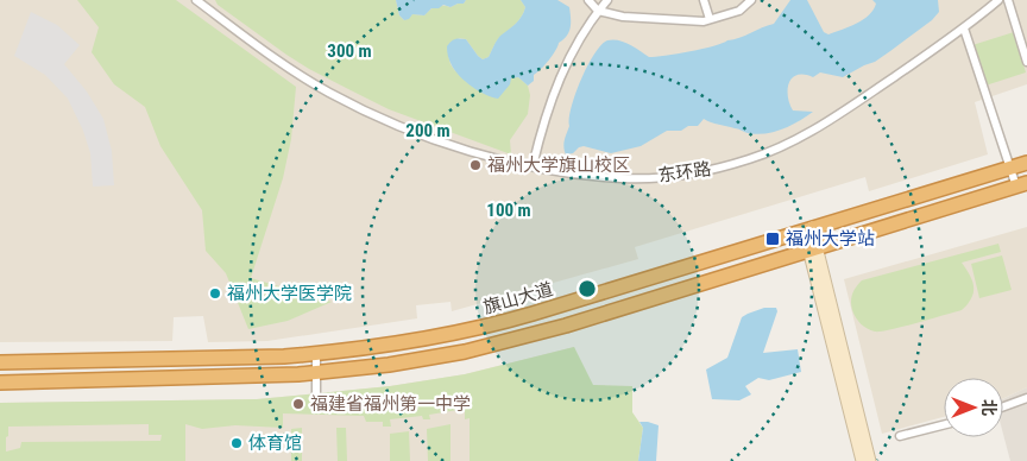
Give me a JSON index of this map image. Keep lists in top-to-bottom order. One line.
{"streets":{"highway":["旗山大道"],"street":["东环路"]},"places":{"other":["福州大学旗山校区","福州大学医学院","福建省福州第一中学","体育馆"],"transit":["福州大学站"]},"north":"right","rings":["300 m","200 m","100 m"]}
